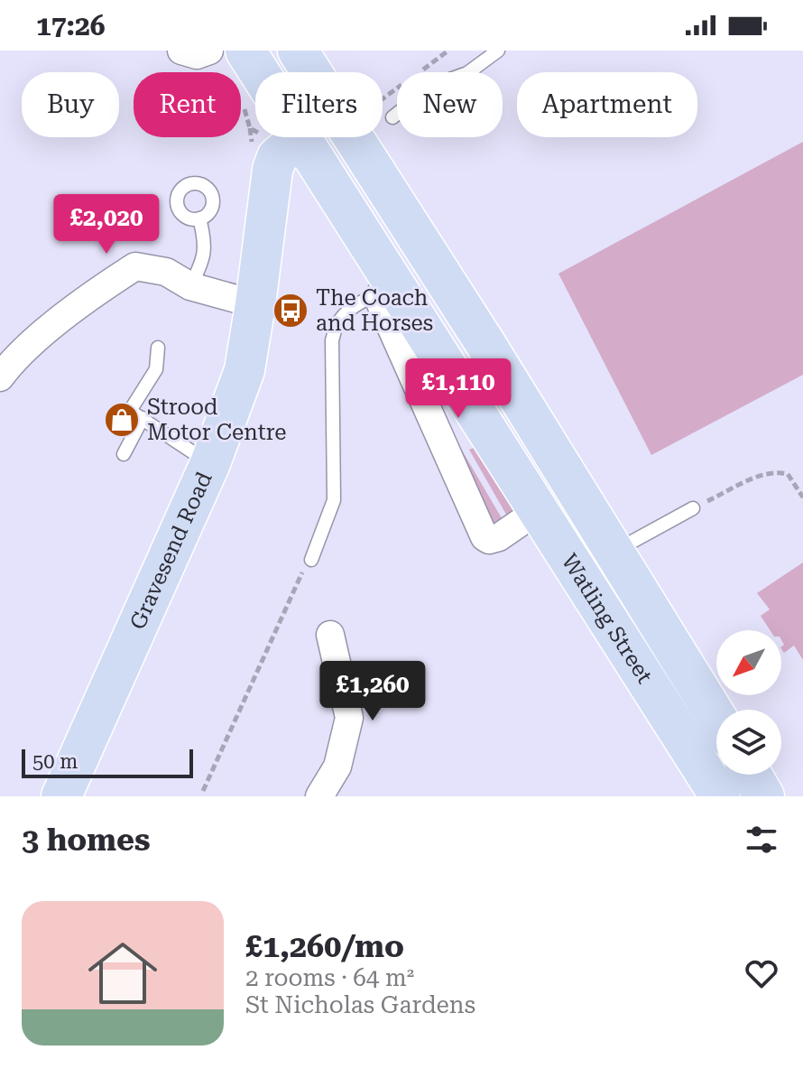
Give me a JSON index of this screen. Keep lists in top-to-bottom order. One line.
{"streets":{"main road":["Gravesend Road","Watling Street"]},"crossings":[["Gravesend Road","Watling Street"]],"places":{"bus stop":["The Coach and Horses"],"shop":["Strood Motor Centre"]},"scale_bar":"50 m","north":"bottom left","page":{"status":"17:26","chip":["Buy","Rent","Filters","New","Apartment"],"price":["£2,020","£1,110","£1,260"],"scale":"50 m","heading":"3 homes","list":[{"name":"£1,260/mo","note":"2 rooms · 64 m² · St Nicholas Gardens"}]}}
